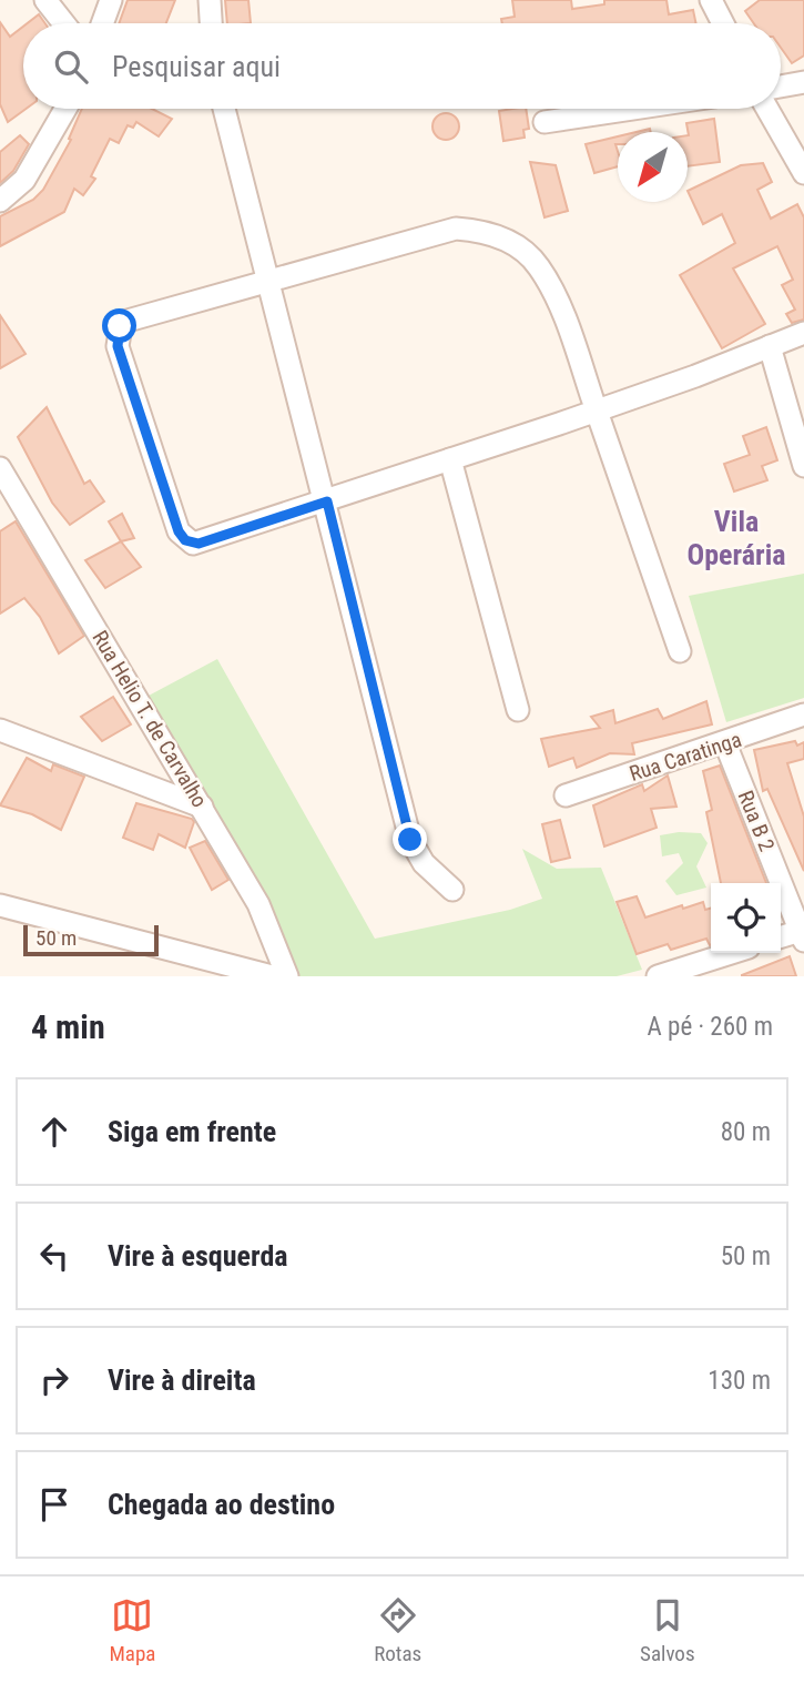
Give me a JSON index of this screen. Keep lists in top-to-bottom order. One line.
{"streets":{"street":["Rua Helio T. de Carvalho","Rua Caratinga","Rua B 2"]},"crossings":[["Rua Caratinga","Rua B 2"]],"districts":["Vila Operária"],"scale_bar":"50 m","north":"bottom left","page":{"search":"Pesquisar aqui","scale":"50 m","heading":["4 min","A pé · 260 m"],"list":[["Siga em frente","80 m"],["Vire à esquerda","50 m"],["Vire à direita","130 m"],"Chegada ao destino"],"nav":["Mapa","Rotas","Salvos"]}}
